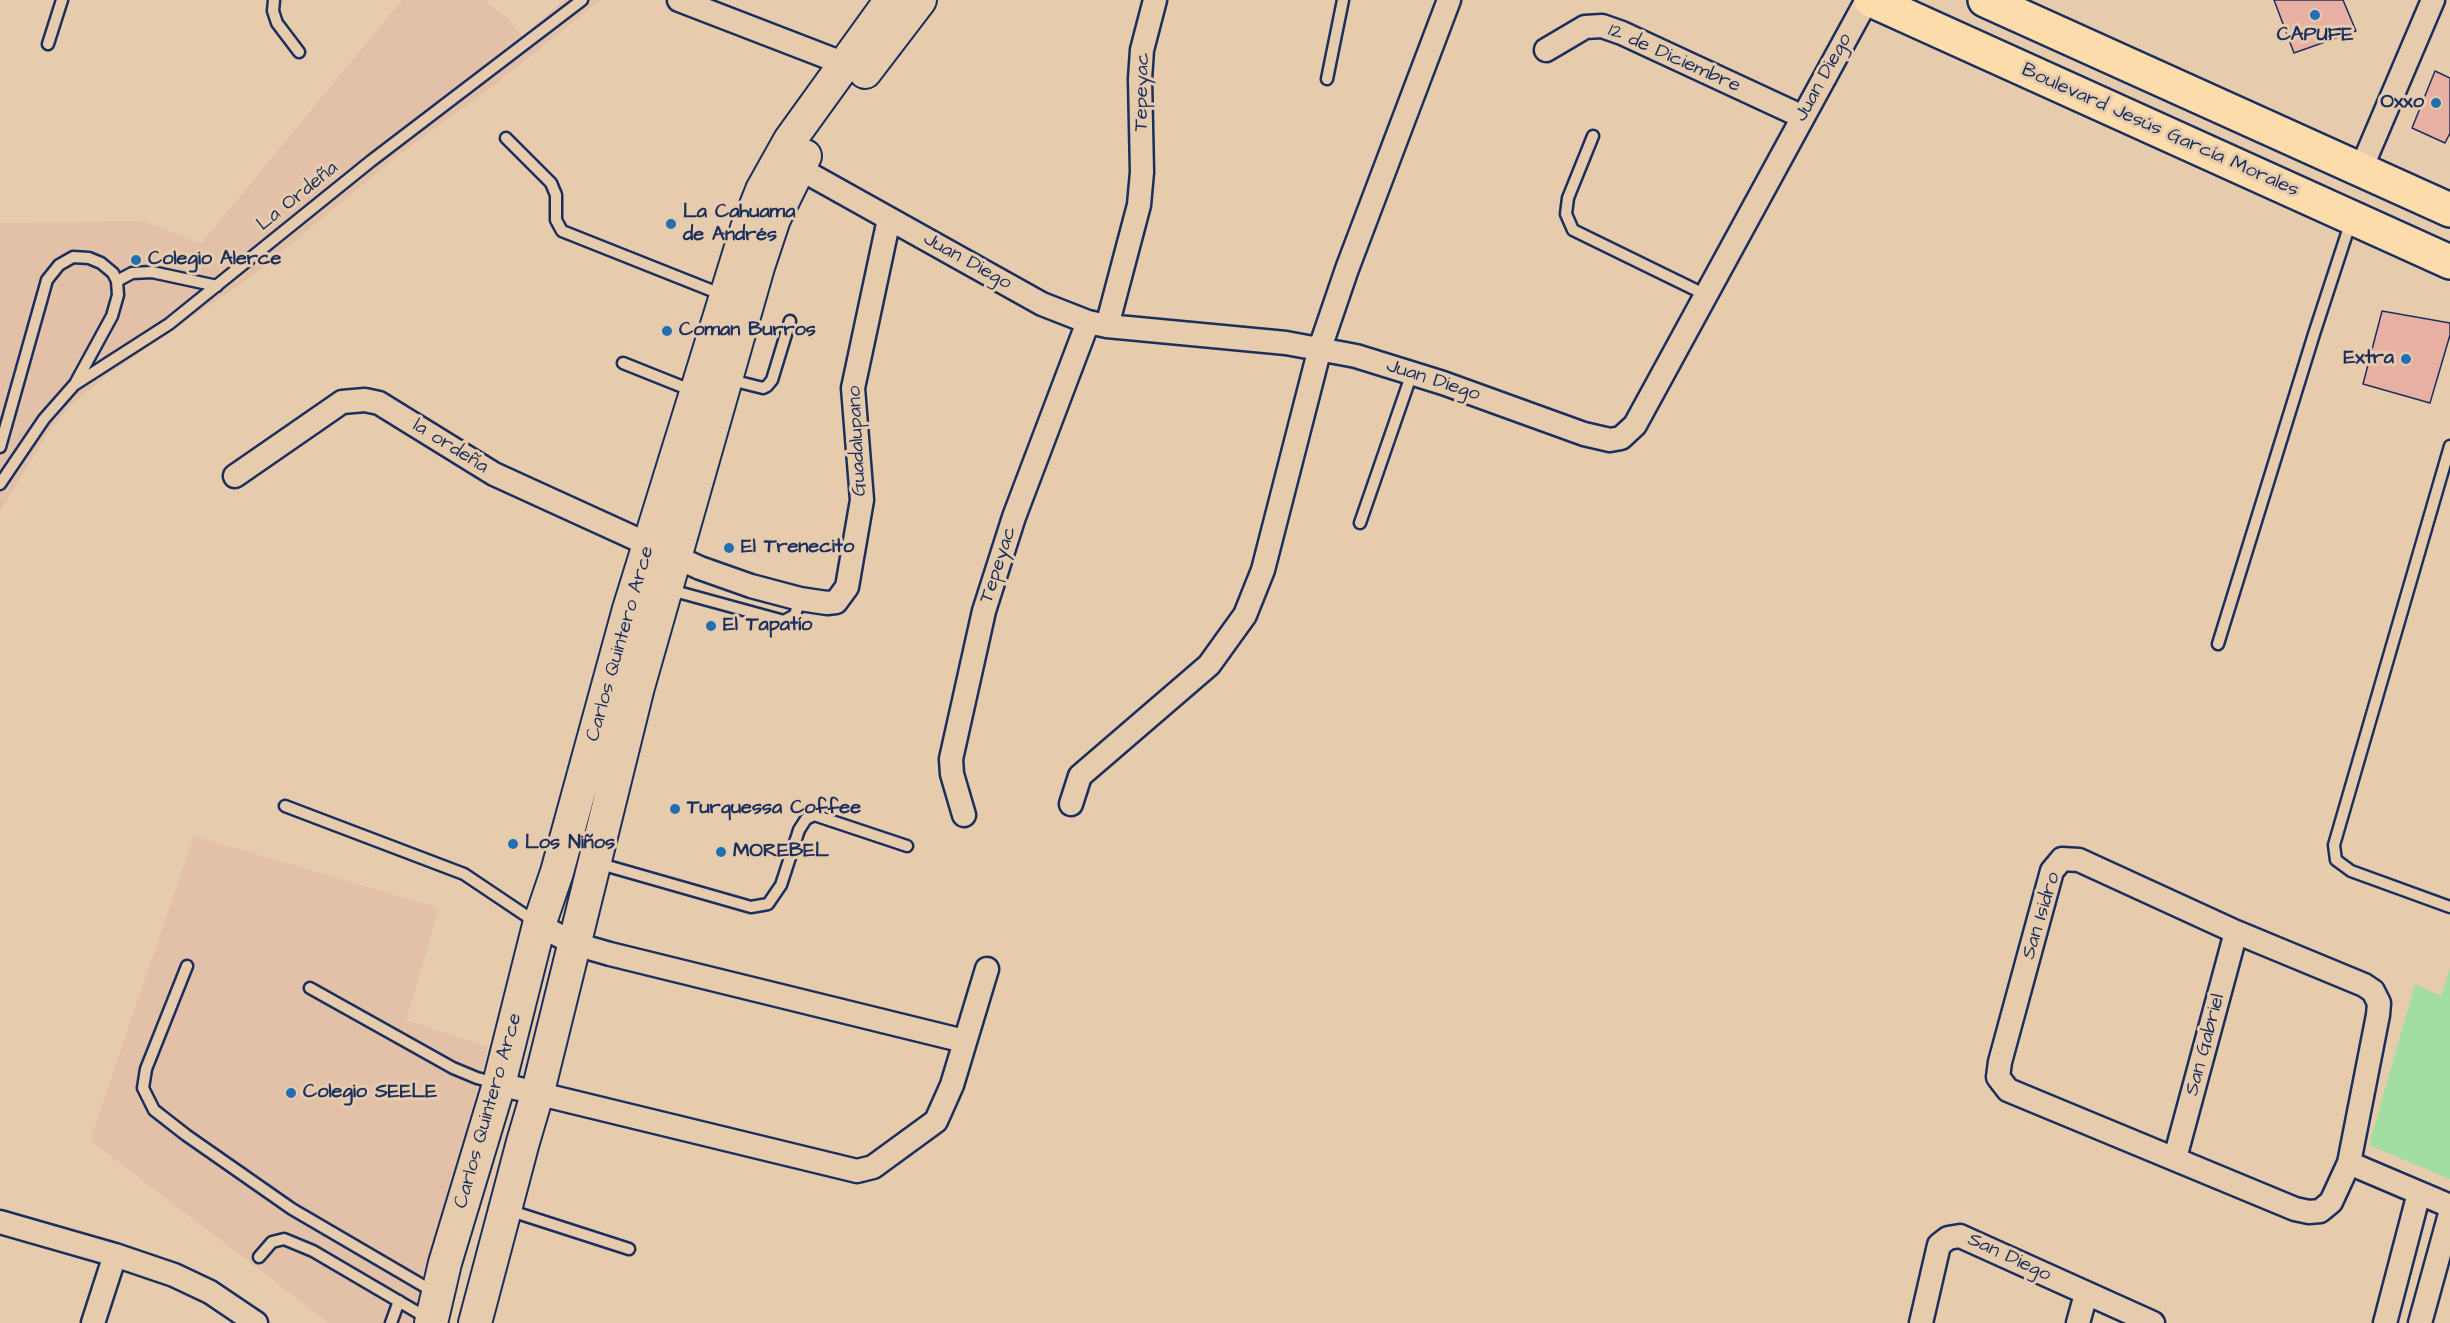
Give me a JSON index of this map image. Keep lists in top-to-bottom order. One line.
{"streets":{"main road":["Boulevard Jesús García Morales","Carlos Quintero Arce"],"street":["12 de Diciembre","Juan Diego","Tepeyac","Guadalupano","la ordeña","San Isidro","San Gabriel","San Diego"],"lane":["La Ordeña"]},"crossings":[["12 de Diciembre","Juan Diego"],["Juan Diego","Tepeyac"],["Juan Diego","Boulevard Jesús García Morales"],["Juan Diego","Guadalupano"],["Juan Diego","Carlos Quintero Arce"],["Guadalupano","la ordeña"],["Guadalupano","Carlos Quintero Arce"],["la ordeña","Carlos Quintero Arce"],["San Isidro","San Gabriel"]],"places":["CAPUFE","Oxxo","La Cahuama de Andrés","Colegio Alerce","Coman Burros","Extra","El Trenecito","El Tapatío","Turquessa Coffee","Los Niños","MOREBEL","Colegio SEELE"]}
